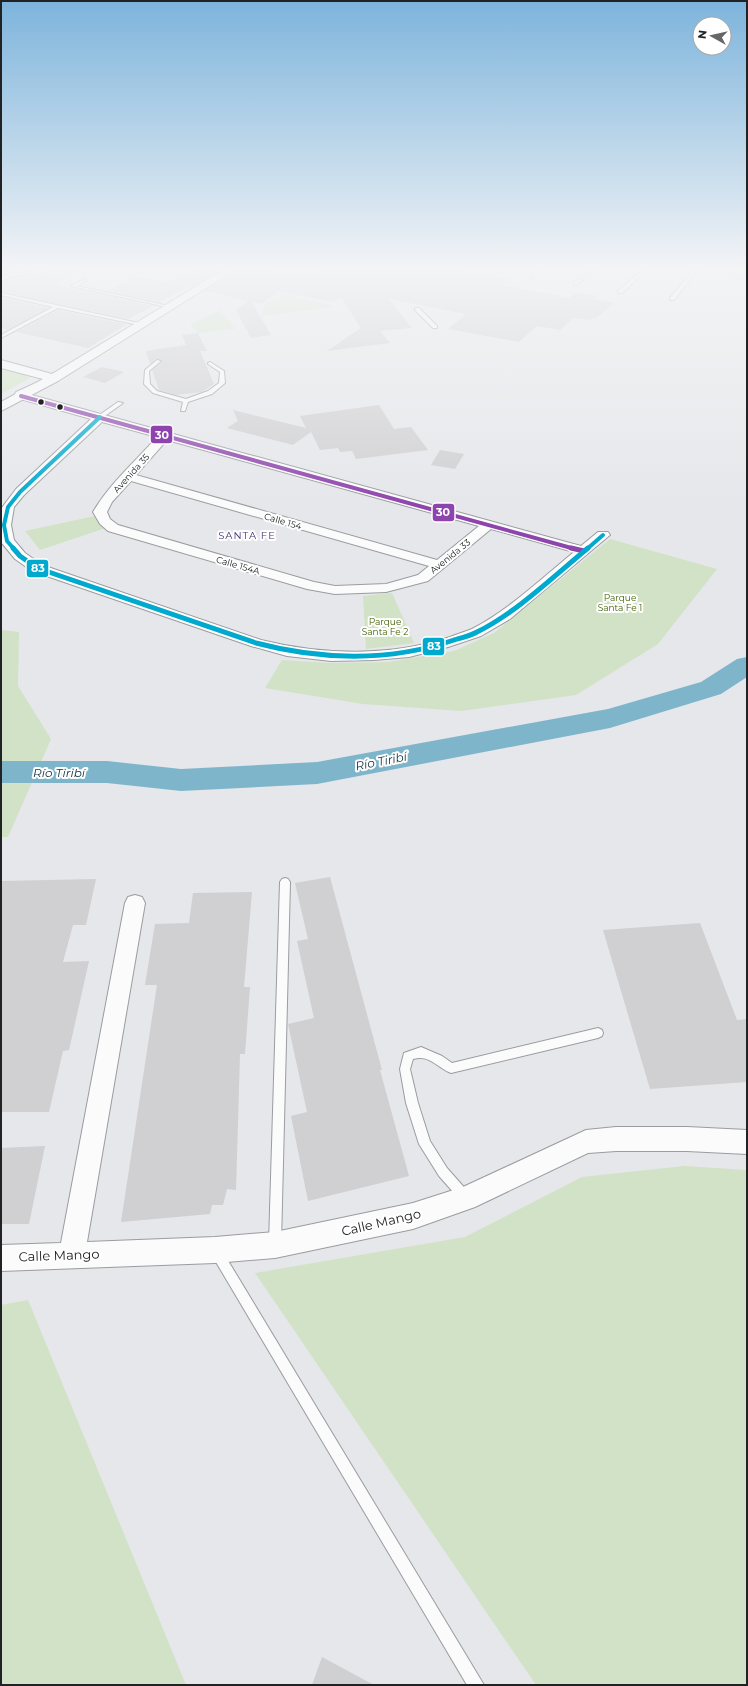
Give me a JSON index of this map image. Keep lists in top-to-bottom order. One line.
{"streets":{"street":["Avenida 35","Calle 154","Avenida 33","Calle 154A","Calle Mango"]},"crossings":[["Avenida 35","Calle 154"],["Avenida 35","Calle 154A"],["Calle 154","Avenida 33"],["Avenida 33","Calle 154A"]],"districts":["SANTA FE"],"water":["Río Tiribí"],"parks":["Parque Santa Fe 1","Parque Santa Fe 2"],"lines":["transit line 30","transit line 83"],"north":"left"}
